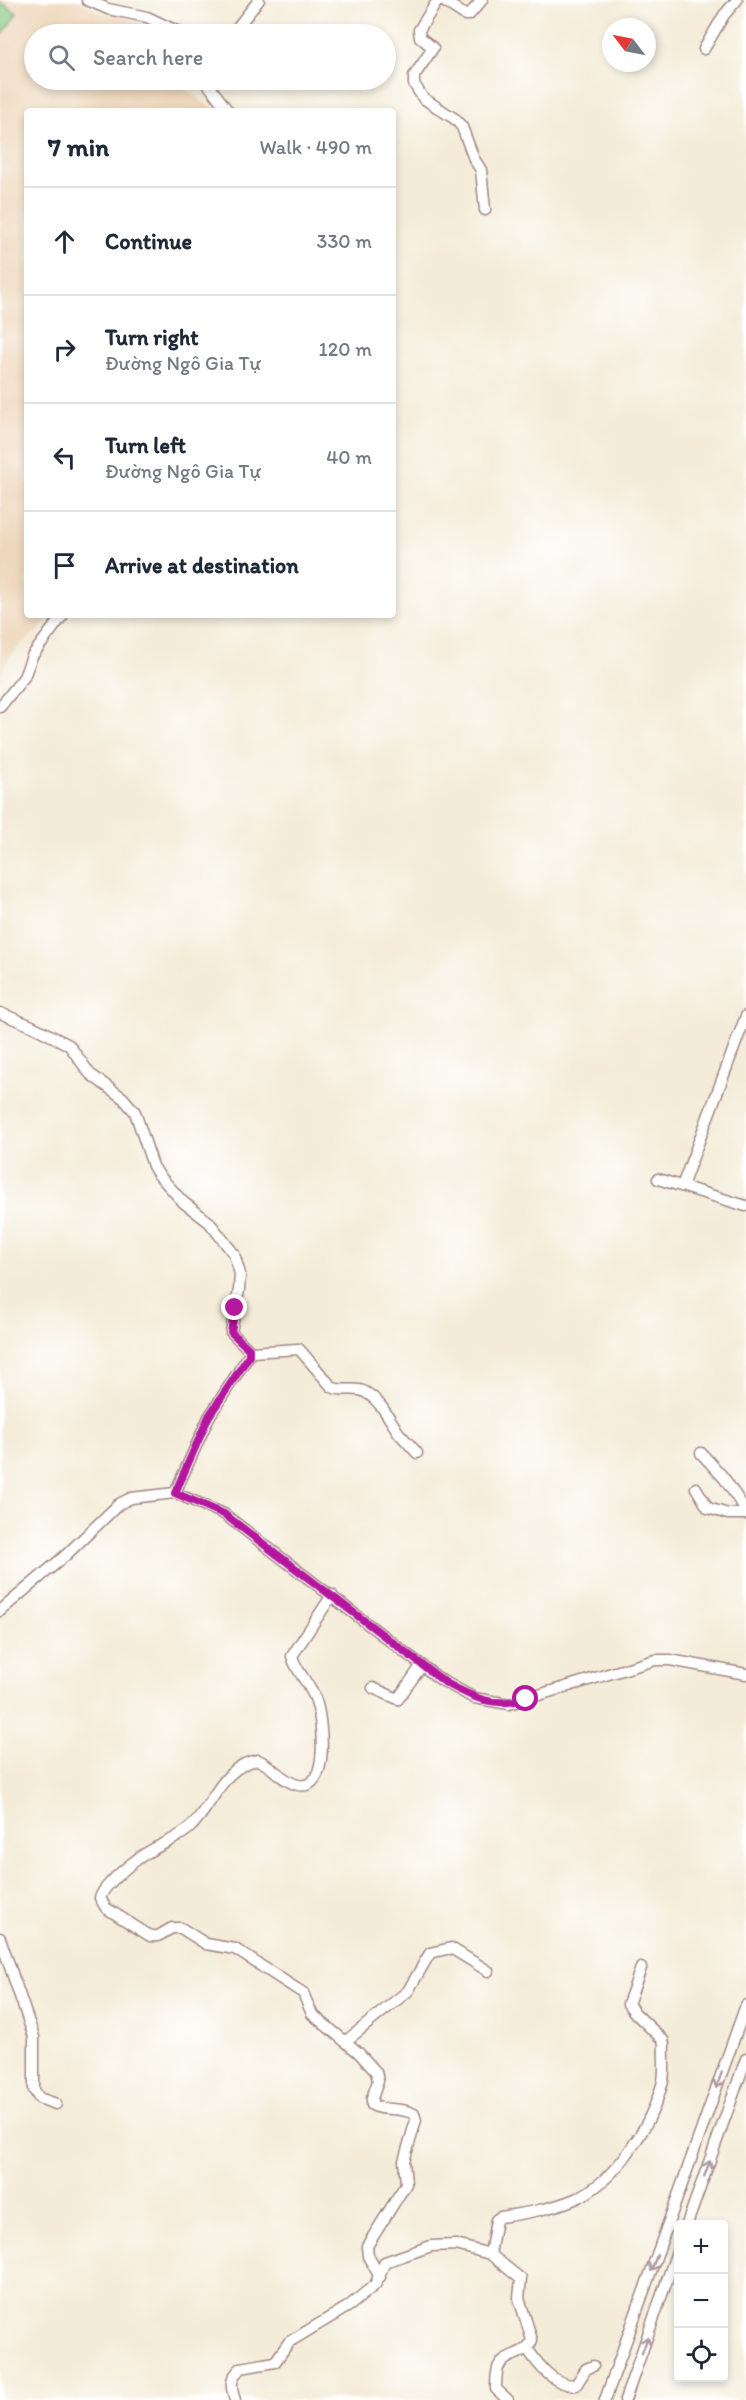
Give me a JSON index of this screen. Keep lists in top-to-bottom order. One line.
{"north":"top left","page":{"search":"Search here","heading":["7 min","Walk · 490 m"],"list":[["Continue","330 m"],["Turn right","Đường Ngô Gia Tự","120 m"],["Turn left","Đường Ngô Gia Tự","40 m"],"Arrive at destination"],"map_buttons":["+","−"]}}
